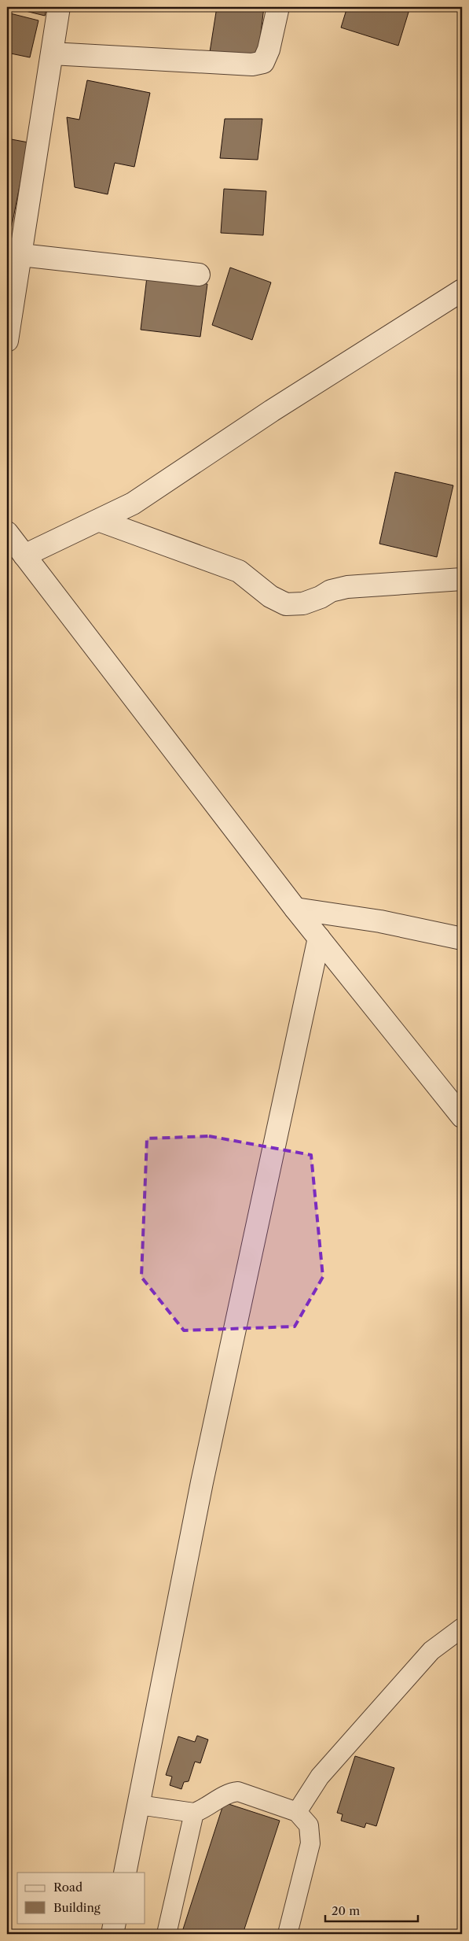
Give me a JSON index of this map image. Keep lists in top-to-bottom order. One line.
{"legend":["Road","Building"],"scale_bar":"20 m"}
